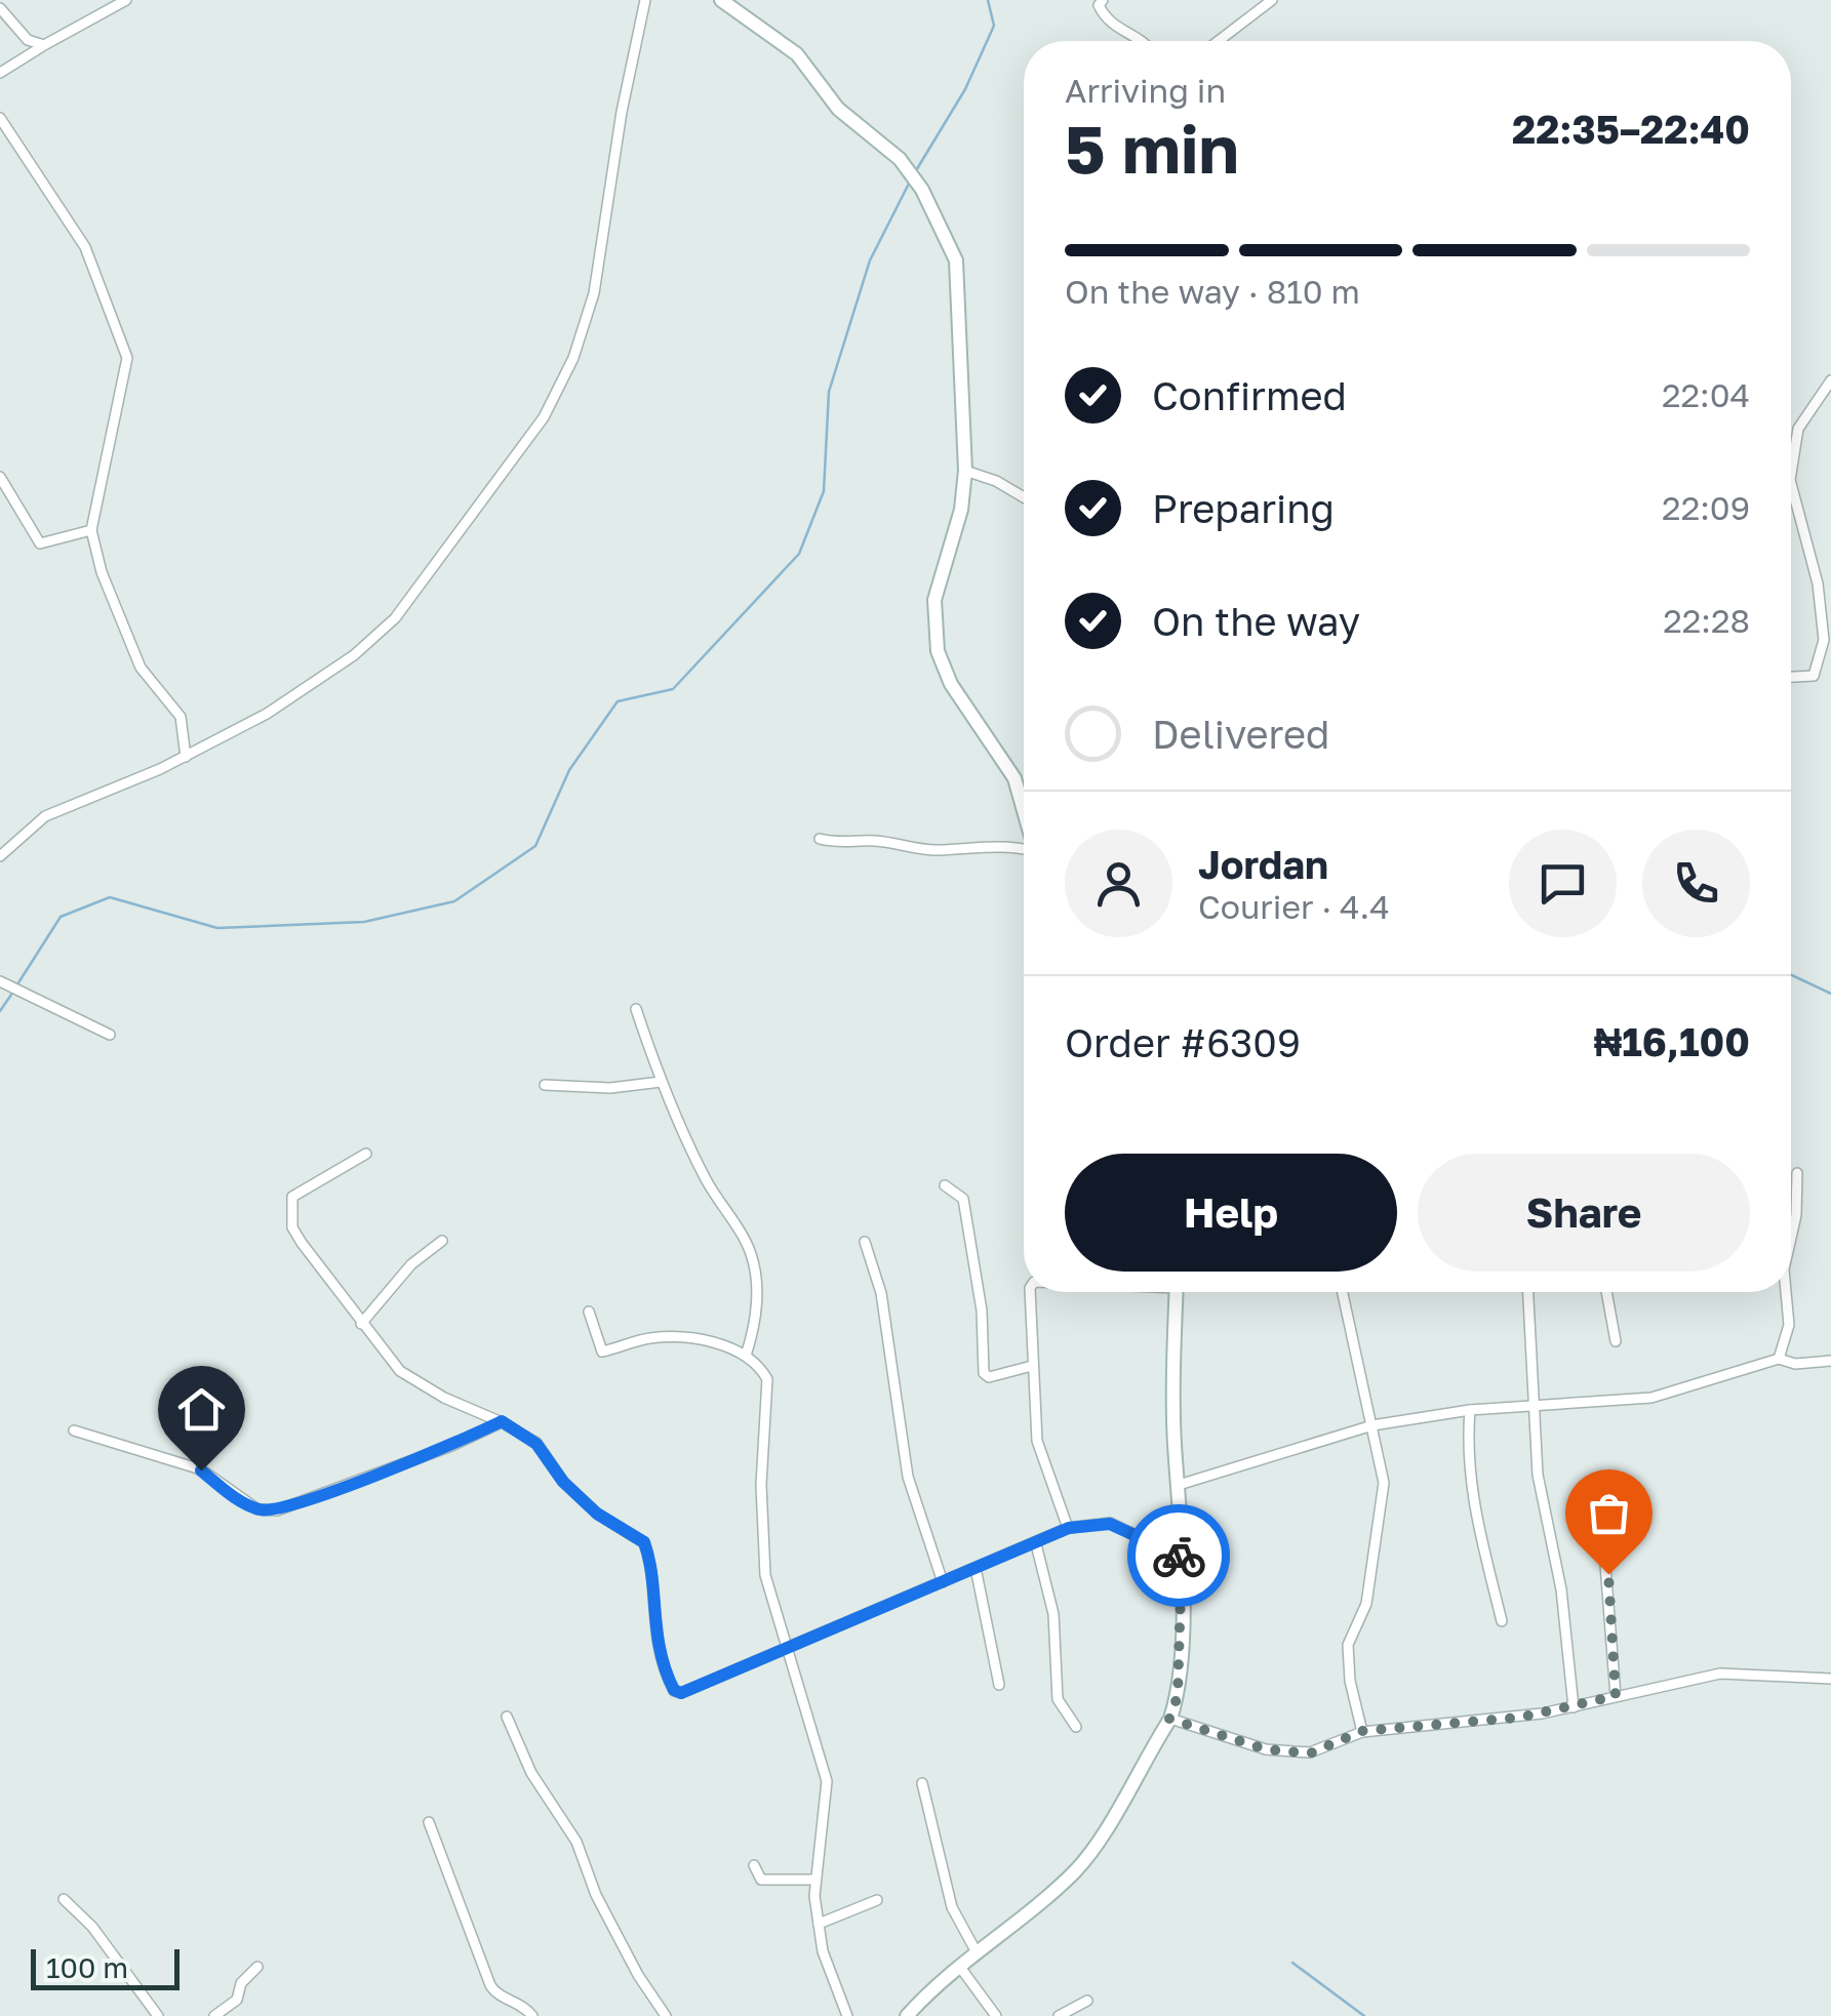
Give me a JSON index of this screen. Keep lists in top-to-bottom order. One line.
{"scale_bar":"100 m","page":{"heading":["5 min","Arriving in","22:35–22:40"],"panel":["Jordan","Courier · 4.4","Order #6309","₦16,100"],"bar":"On the way · 810 m","list":[["Confirmed","22:04"],["Preparing","22:09"],["On the way","22:28"],"Delivered"],"buttons":["Help","Share"],"scale":"100 m"}}
